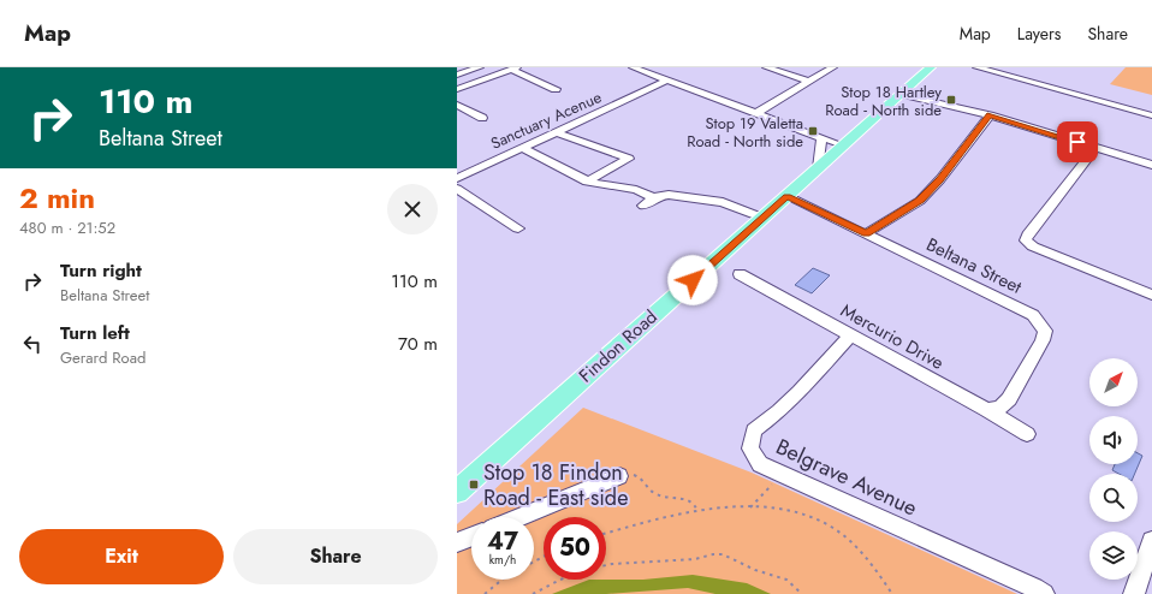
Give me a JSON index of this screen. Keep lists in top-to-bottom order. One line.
{"streets":{"main road":["Findon Road"],"street":["Sanctuary Acenue","Beltana Street","Mercurio Drive","Belgrave Avenue"]},"crossings":[["Beltana Street","Mercurio Drive"],["Beltana Street","Findon Road"],["Mercurio Drive","Belgrave Avenue"]],"places":{"transit":["Stop 18 Hartley Road - North side","Stop 19 Valetta Road - North side","Stop 18 Findon Road - East side"]},"north":"top right","page":{"header":"Map","nav":["Map","Layers","Share"],"turn":["110 m","Beltana Street"],"heading":["2 min","480 m · 21:52"],"list":[{"name":"Turn right","note":"Beltana Street","value":"110 m"},{"name":"Turn left","note":"Gerard Road","value":"70 m"}],"speed":"47 km/h","limit":"50","buttons":["Exit","Share"]}}
